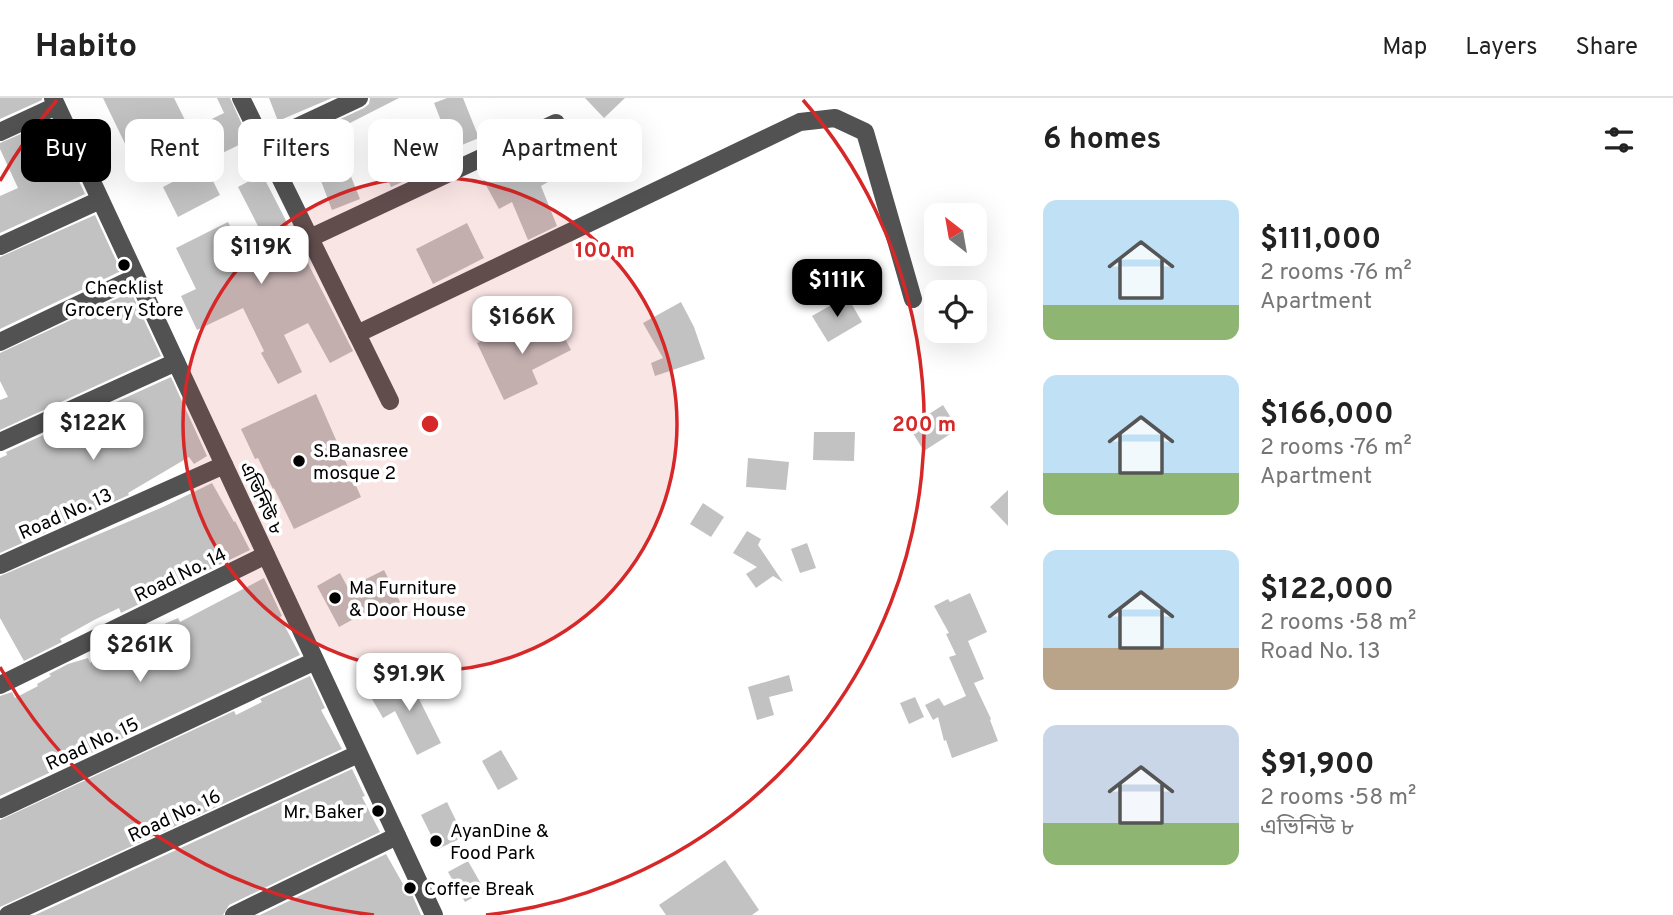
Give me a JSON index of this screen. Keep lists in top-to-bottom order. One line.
{"streets":{"street":["এভিনিউ ৮","Road No. 13","Road No. 14","Road No. 15","Road No. 16"]},"crossings":[["এভিনিউ ৮","Road No. 13"],["এভিনিউ ৮","Road No. 14"],["এভিনিউ ৮","Road No. 15"],["এভিনিউ ৮","Road No. 16"]],"places":["Checklist Grocery Store","S.Banasree mosque 2","Ma Furniture & Door House","Mr. Baker","AyanDine & Food Park","Coffee Break"],"north":"top left","page":{"header":"Habito","nav":["Map","Layers","Share"],"heading":"6 homes","chip":["Buy","Rent","Filters","New","Apartment"],"list":[{"name":"$111,000","note":"2 rooms · 76 m² · Apartment"},{"name":"$166,000","note":"2 rooms · 76 m² · Apartment"},{"name":"$122,000","note":"2 rooms · 58 m² · Road No. 13"},{"name":"$91,900","note":"2 rooms · 58 m² · এভিনিউ ৮"}],"price":["$119K","$111K","$166K","$122K","$261K","$91.9K"]},"rings":["100 m","200 m"]}
